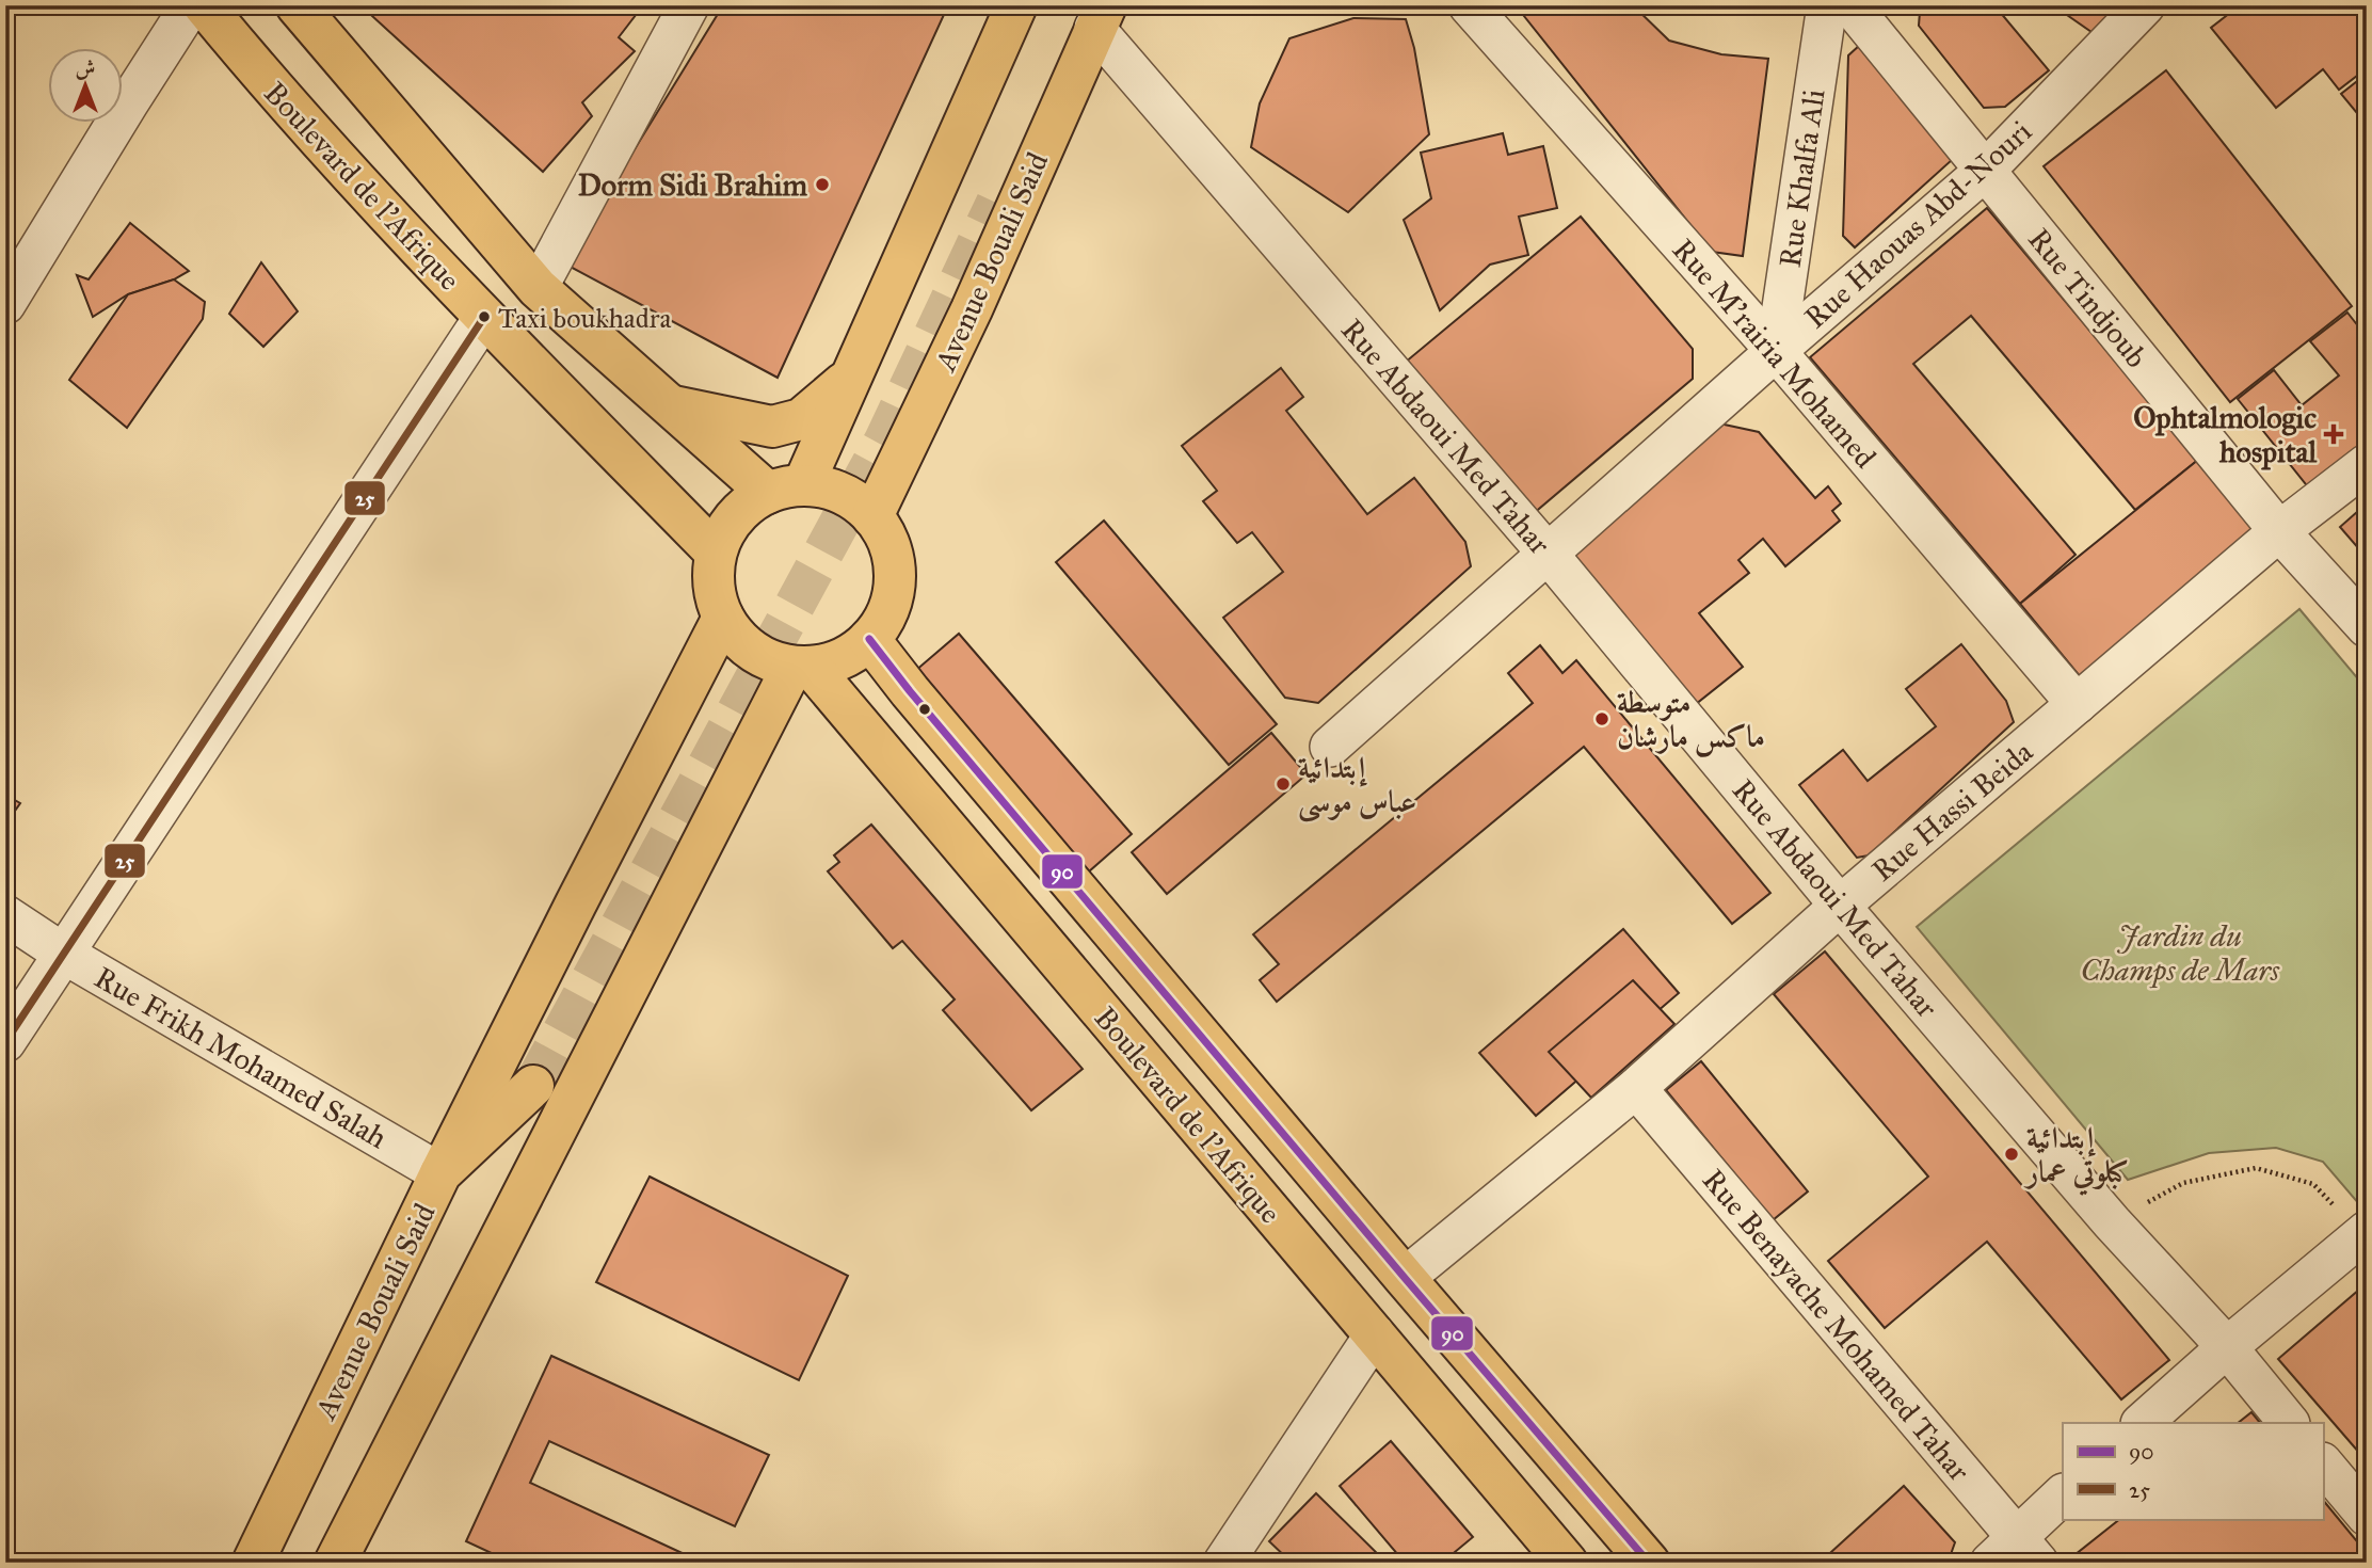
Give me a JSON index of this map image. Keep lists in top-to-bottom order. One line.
{"streets":{"main road":["Boulevard de l'Afrique","Avenue Bouali Said"],"street":["Rue Khalfa Ali","Rue Haouas Abd-Nouri","Rue Tindjoub","Rue M'rairia Mohamed","Rue Abdaoui Med Tahar","Rue Hassi Beida","Rue Frikh Mohamed Salah","Rue Benayache Mohamed Tahar"]},"crossings":[["Rue Khalfa Ali","Rue Haouas Abd-Nouri"],["Rue Khalfa Ali","Rue M'rairia Mohamed"],["Boulevard de l'Afrique","Avenue Bouali Said"],["Boulevard de l'Afrique","Rue Hassi Beida"],["Rue Haouas Abd-Nouri","Rue Tindjoub"],["Rue Haouas Abd-Nouri","Rue M'rairia Mohamed"],["Rue Haouas Abd-Nouri","Rue Abdaoui Med Tahar"],["Avenue Bouali Said","Rue Abdaoui Med Tahar"],["Avenue Bouali Said","Rue Frikh Mohamed Salah"],["Rue Tindjoub","Rue Hassi Beida"],["Rue M'rairia Mohamed","Rue Hassi Beida"],["Rue Abdaoui Med Tahar","Rue Hassi Beida"],["Rue Hassi Beida","Rue Benayache Mohamed Tahar"]],"parks":["Jardin du Champs de Mars"],"places":{"other":["Dorm Sidi Brahim","Taxi boukhadra","متوسطة ماكس مارشان","إبتدائية عباس موسى","إبتدائية كبلوتي عمار"],"health":["Ophtalmologic hospital"]},"lines":["transit line 25","transit line 90"],"legend":["90","25"],"north":"top"}
